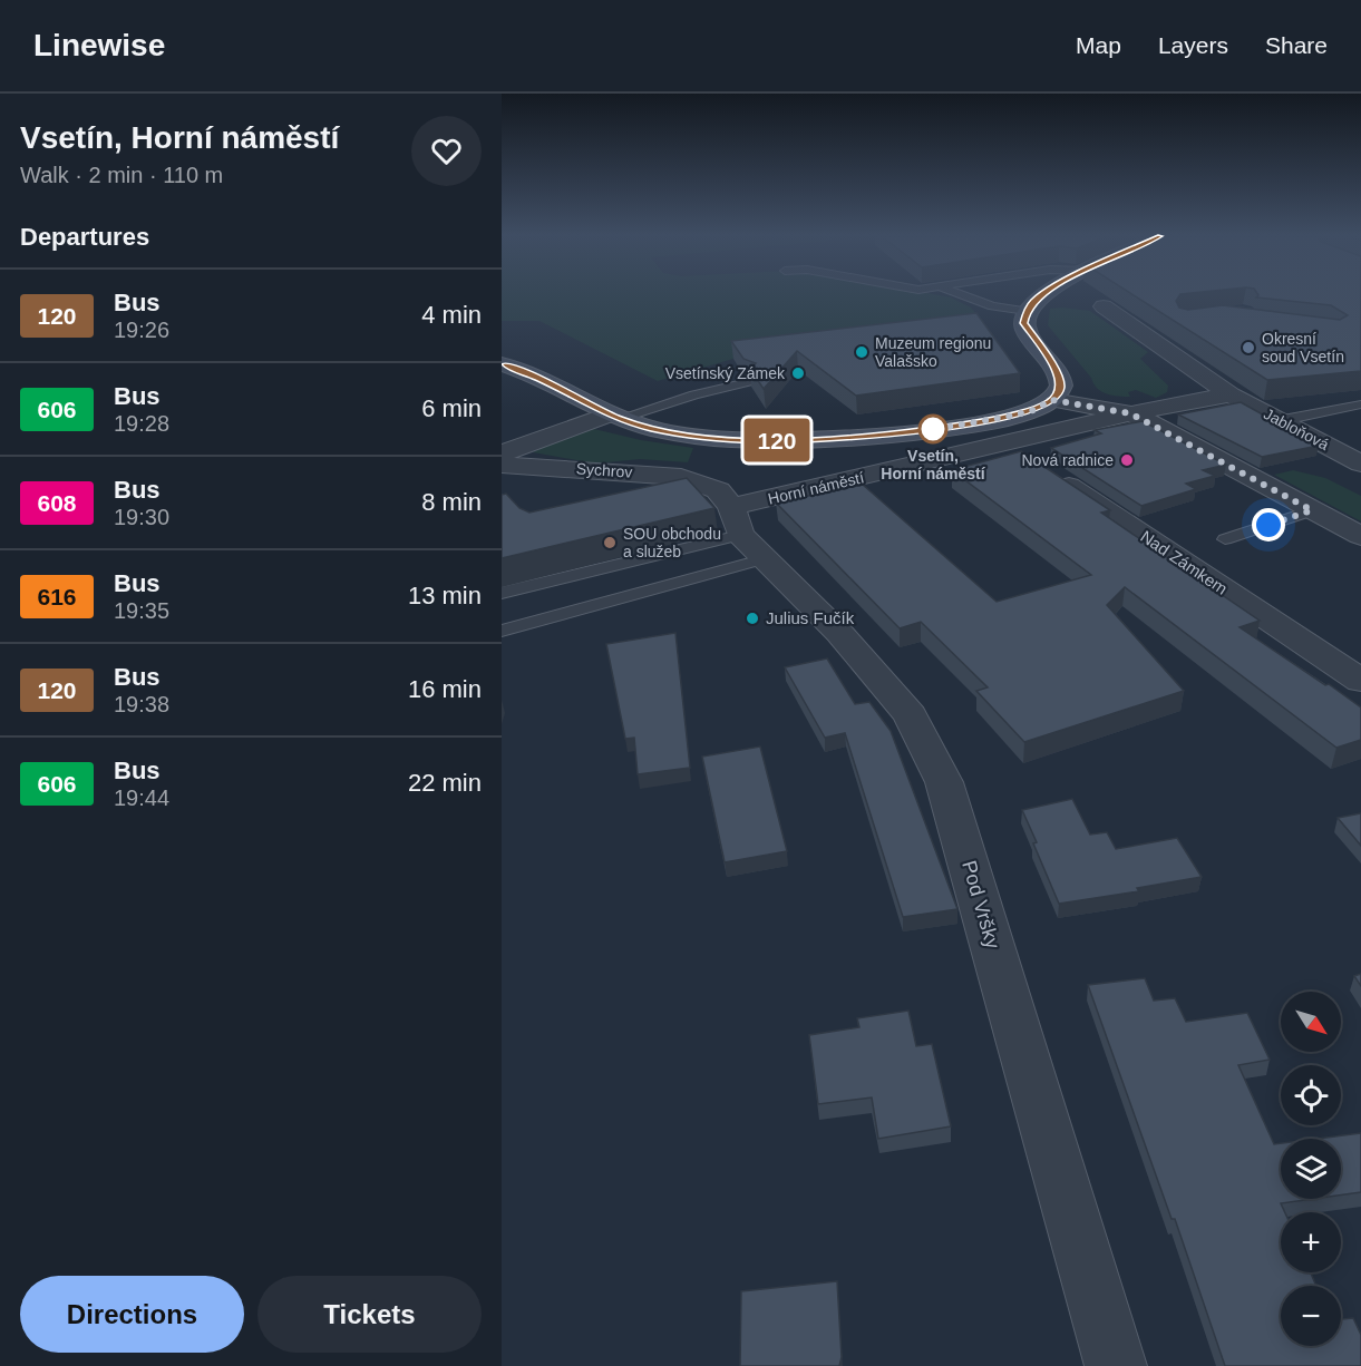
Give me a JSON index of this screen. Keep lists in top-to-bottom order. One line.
{"streets":{"street":["Jabloňová","Sychrov","Horní náměstí","Nad Zámkem","Pod Vršky"]},"crossings":[["Jabloňová","Horní náměstí"],["Sychrov","Horní náměstí"],["Sychrov","Pod Vršky"],["Horní náměstí","Nad Zámkem"],["Horní náměstí","Pod Vršky"]],"places":["Okresní soud Vsetín","Muzeum regionu Valašsko","Vsetínský Zámek","Vsetín, Horní náměstí","Nová radnice","SOU obchodu a služeb","Julius Fučík"],"lines":["bus line 120"],"north":"bottom right","page":{"header":"Linewise","nav":["Map","Layers","Share"],"heading":[["Vsetín, Horní náměstí","Walk · 2 min · 110 m"],"Departures"],"on_map":"120","list":[{"mark":"120","name":"Bus","note":"19:26","value":"4 min"},{"mark":"606","name":"Bus","note":"19:28","value":"6 min"},{"mark":"608","name":"Bus","note":"19:30","value":"8 min"},{"mark":"616","name":"Bus","note":"19:35","value":"13 min"},{"mark":"120","name":"Bus","note":"19:38","value":"16 min"},{"mark":"606","name":"Bus","note":"19:44","value":"22 min"}],"map_buttons":["+","−"],"buttons":["Directions","Tickets"]}}
